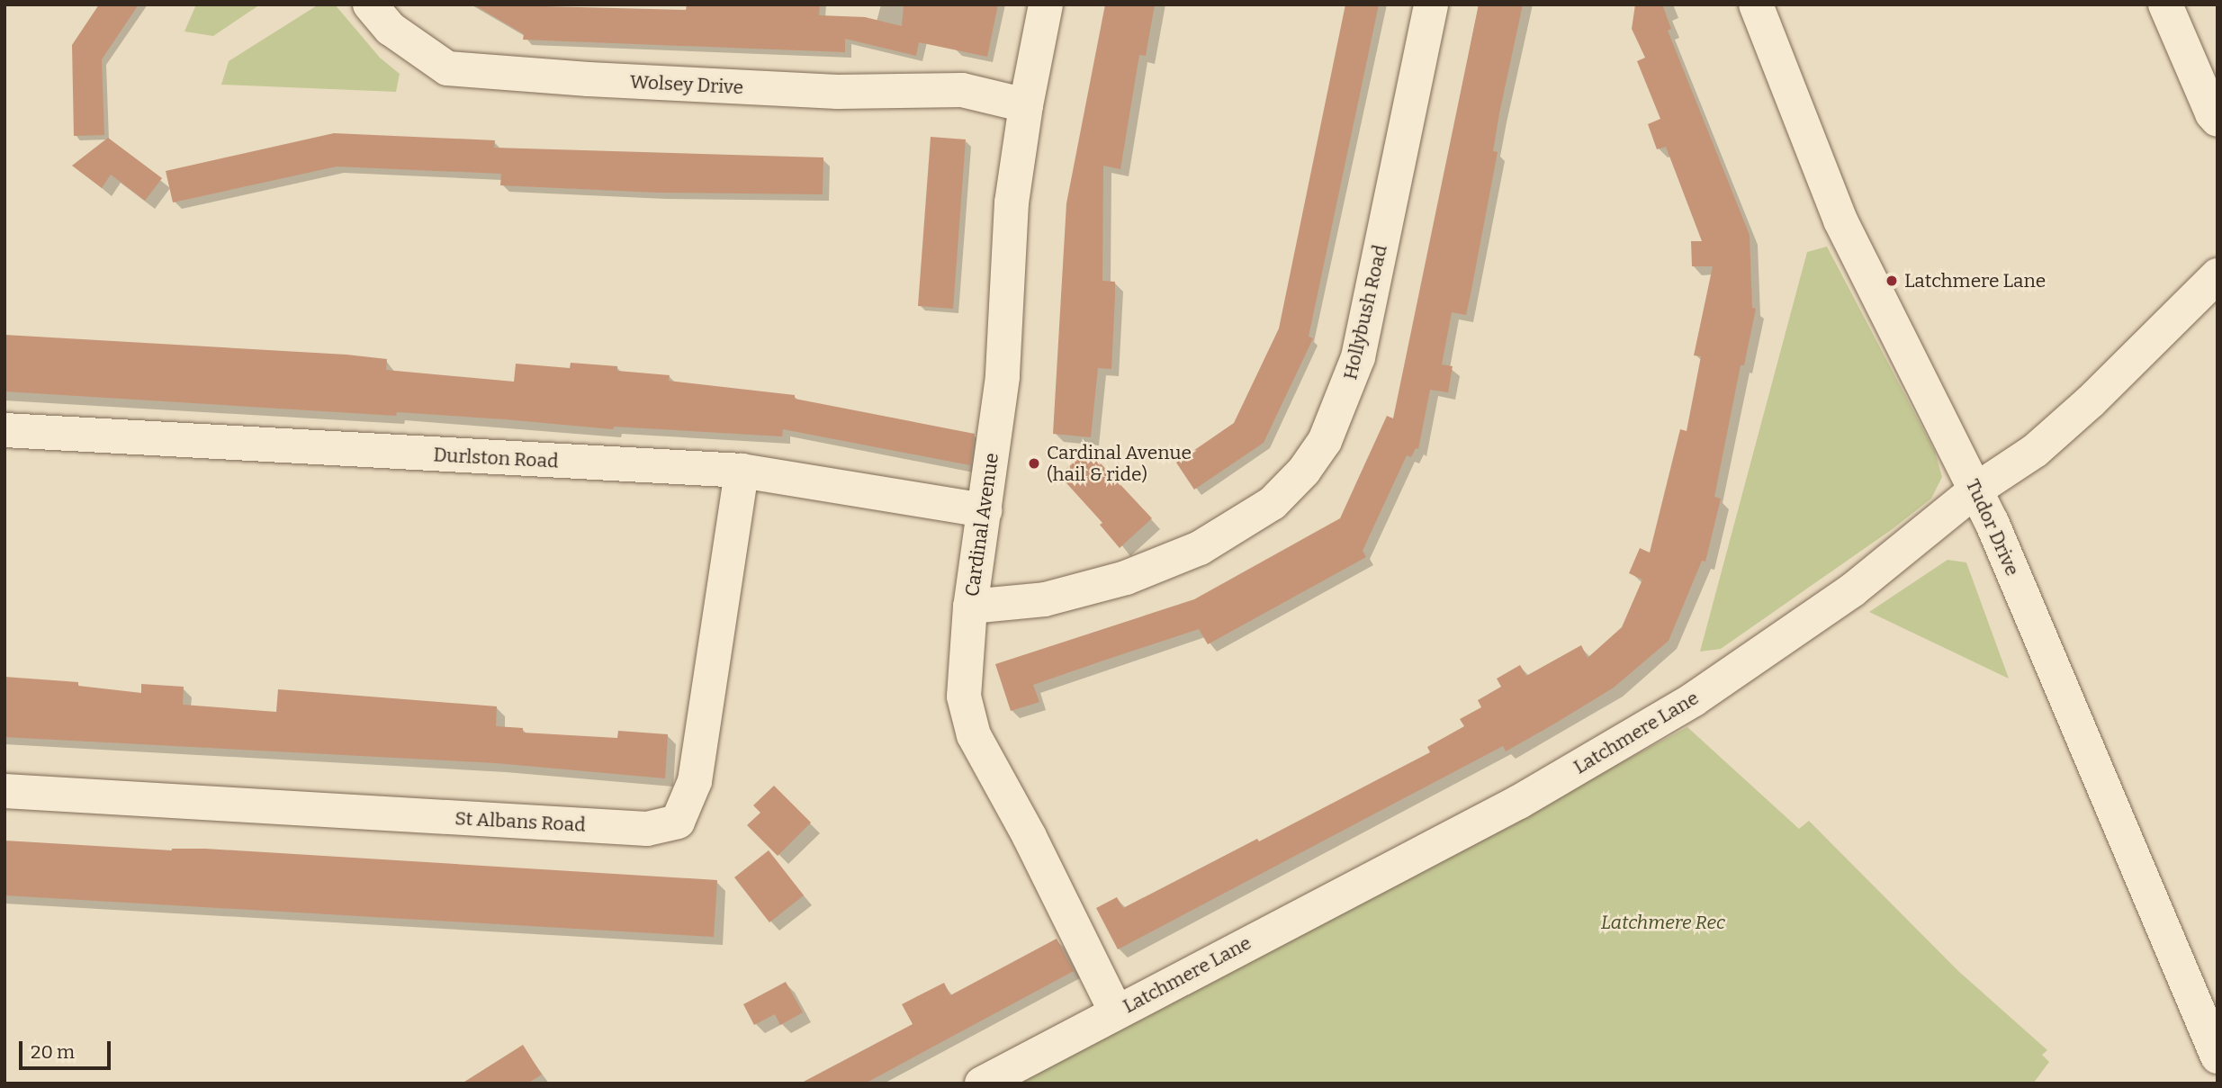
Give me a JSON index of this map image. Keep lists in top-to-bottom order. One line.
{"streets":{"street":["Wolsey Drive","Hollybush Road","Durlston Road","Cardinal Avenue","Tudor Drive","Latchmere Lane","St Albans Road"]},"crossings":[["Wolsey Drive","Cardinal Avenue"],["Hollybush Road","Cardinal Avenue"],["Durlston Road","Cardinal Avenue"],["Durlston Road","St Albans Road"],["Cardinal Avenue","Latchmere Lane"],["Tudor Drive","Latchmere Lane"]],"parks":["Latchmere Rec"],"places":["Latchmere Lane","Cardinal Avenue (hail & ride)"],"scale_bar":"20 m"}
